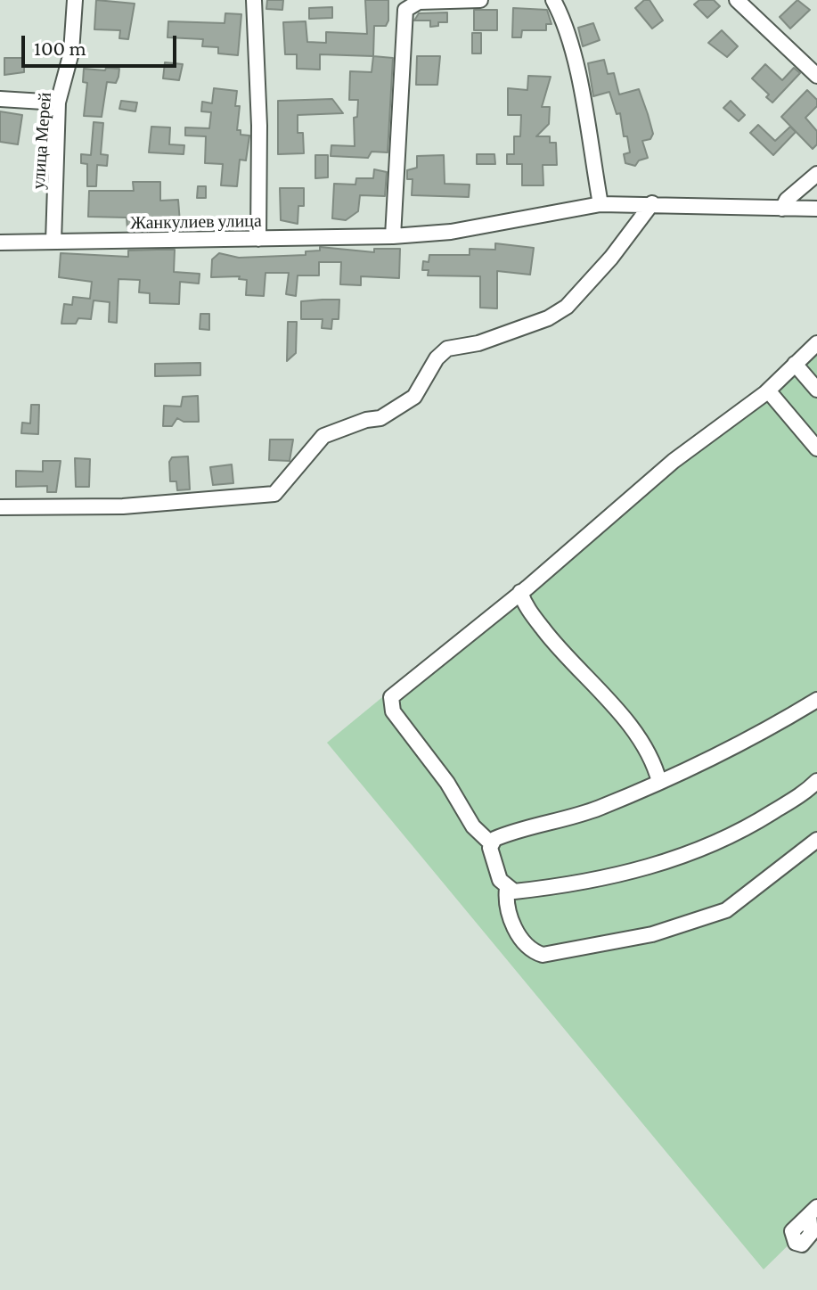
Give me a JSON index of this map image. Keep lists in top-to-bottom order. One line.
{"streets":{"street":["улица Мерей","Жанкулиев улица"]},"crossings":[["улица Мерей","Жанкулиев улица"]],"scale_bar":"100 m"}
